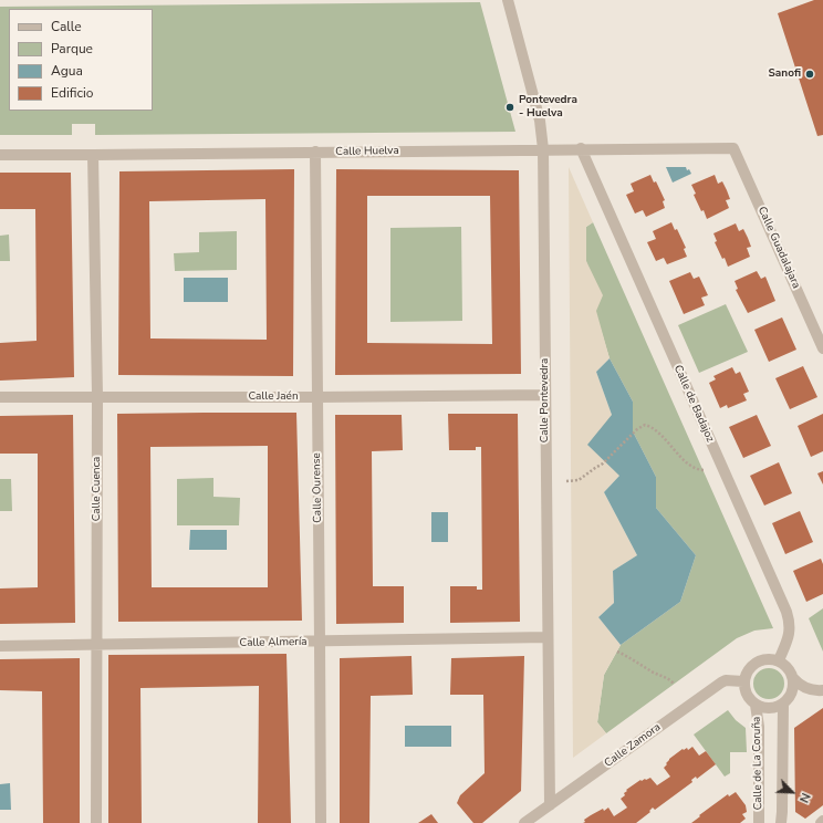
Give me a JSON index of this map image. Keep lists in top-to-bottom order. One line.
{"streets":{"street":["Calle Huelva","Calle Guadalajara","Calle Jaén","Calle Pontevedra","Calle de Badajoz","Calle Ourense","Calle Cuenca","Calle Almería","Calle Zamora","Calle de La Coruña"]},"crossings":[["Calle Huelva","Calle Guadalajara"],["Calle Huelva","Calle Pontevedra"],["Calle Huelva","Calle de Badajoz"],["Calle Huelva","Calle Ourense"],["Calle Huelva","Calle Cuenca"],["Calle Jaén","Calle Pontevedra"],["Calle Jaén","Calle Ourense"],["Calle Jaén","Calle Cuenca"],["Calle Pontevedra","Calle Almería"],["Calle Pontevedra","Calle Zamora"],["Calle de Badajoz","Calle Zamora"],["Calle de Badajoz","Calle de La Coruña"],["Calle Ourense","Calle Almería"],["Calle Cuenca","Calle Almería"],["Calle Zamora","Calle de La Coruña"]],"places":["Sanofi","Pontevedra - Huelva"],"legend":["Calle","Parque","Agua","Edificio"],"north":"bottom right"}
